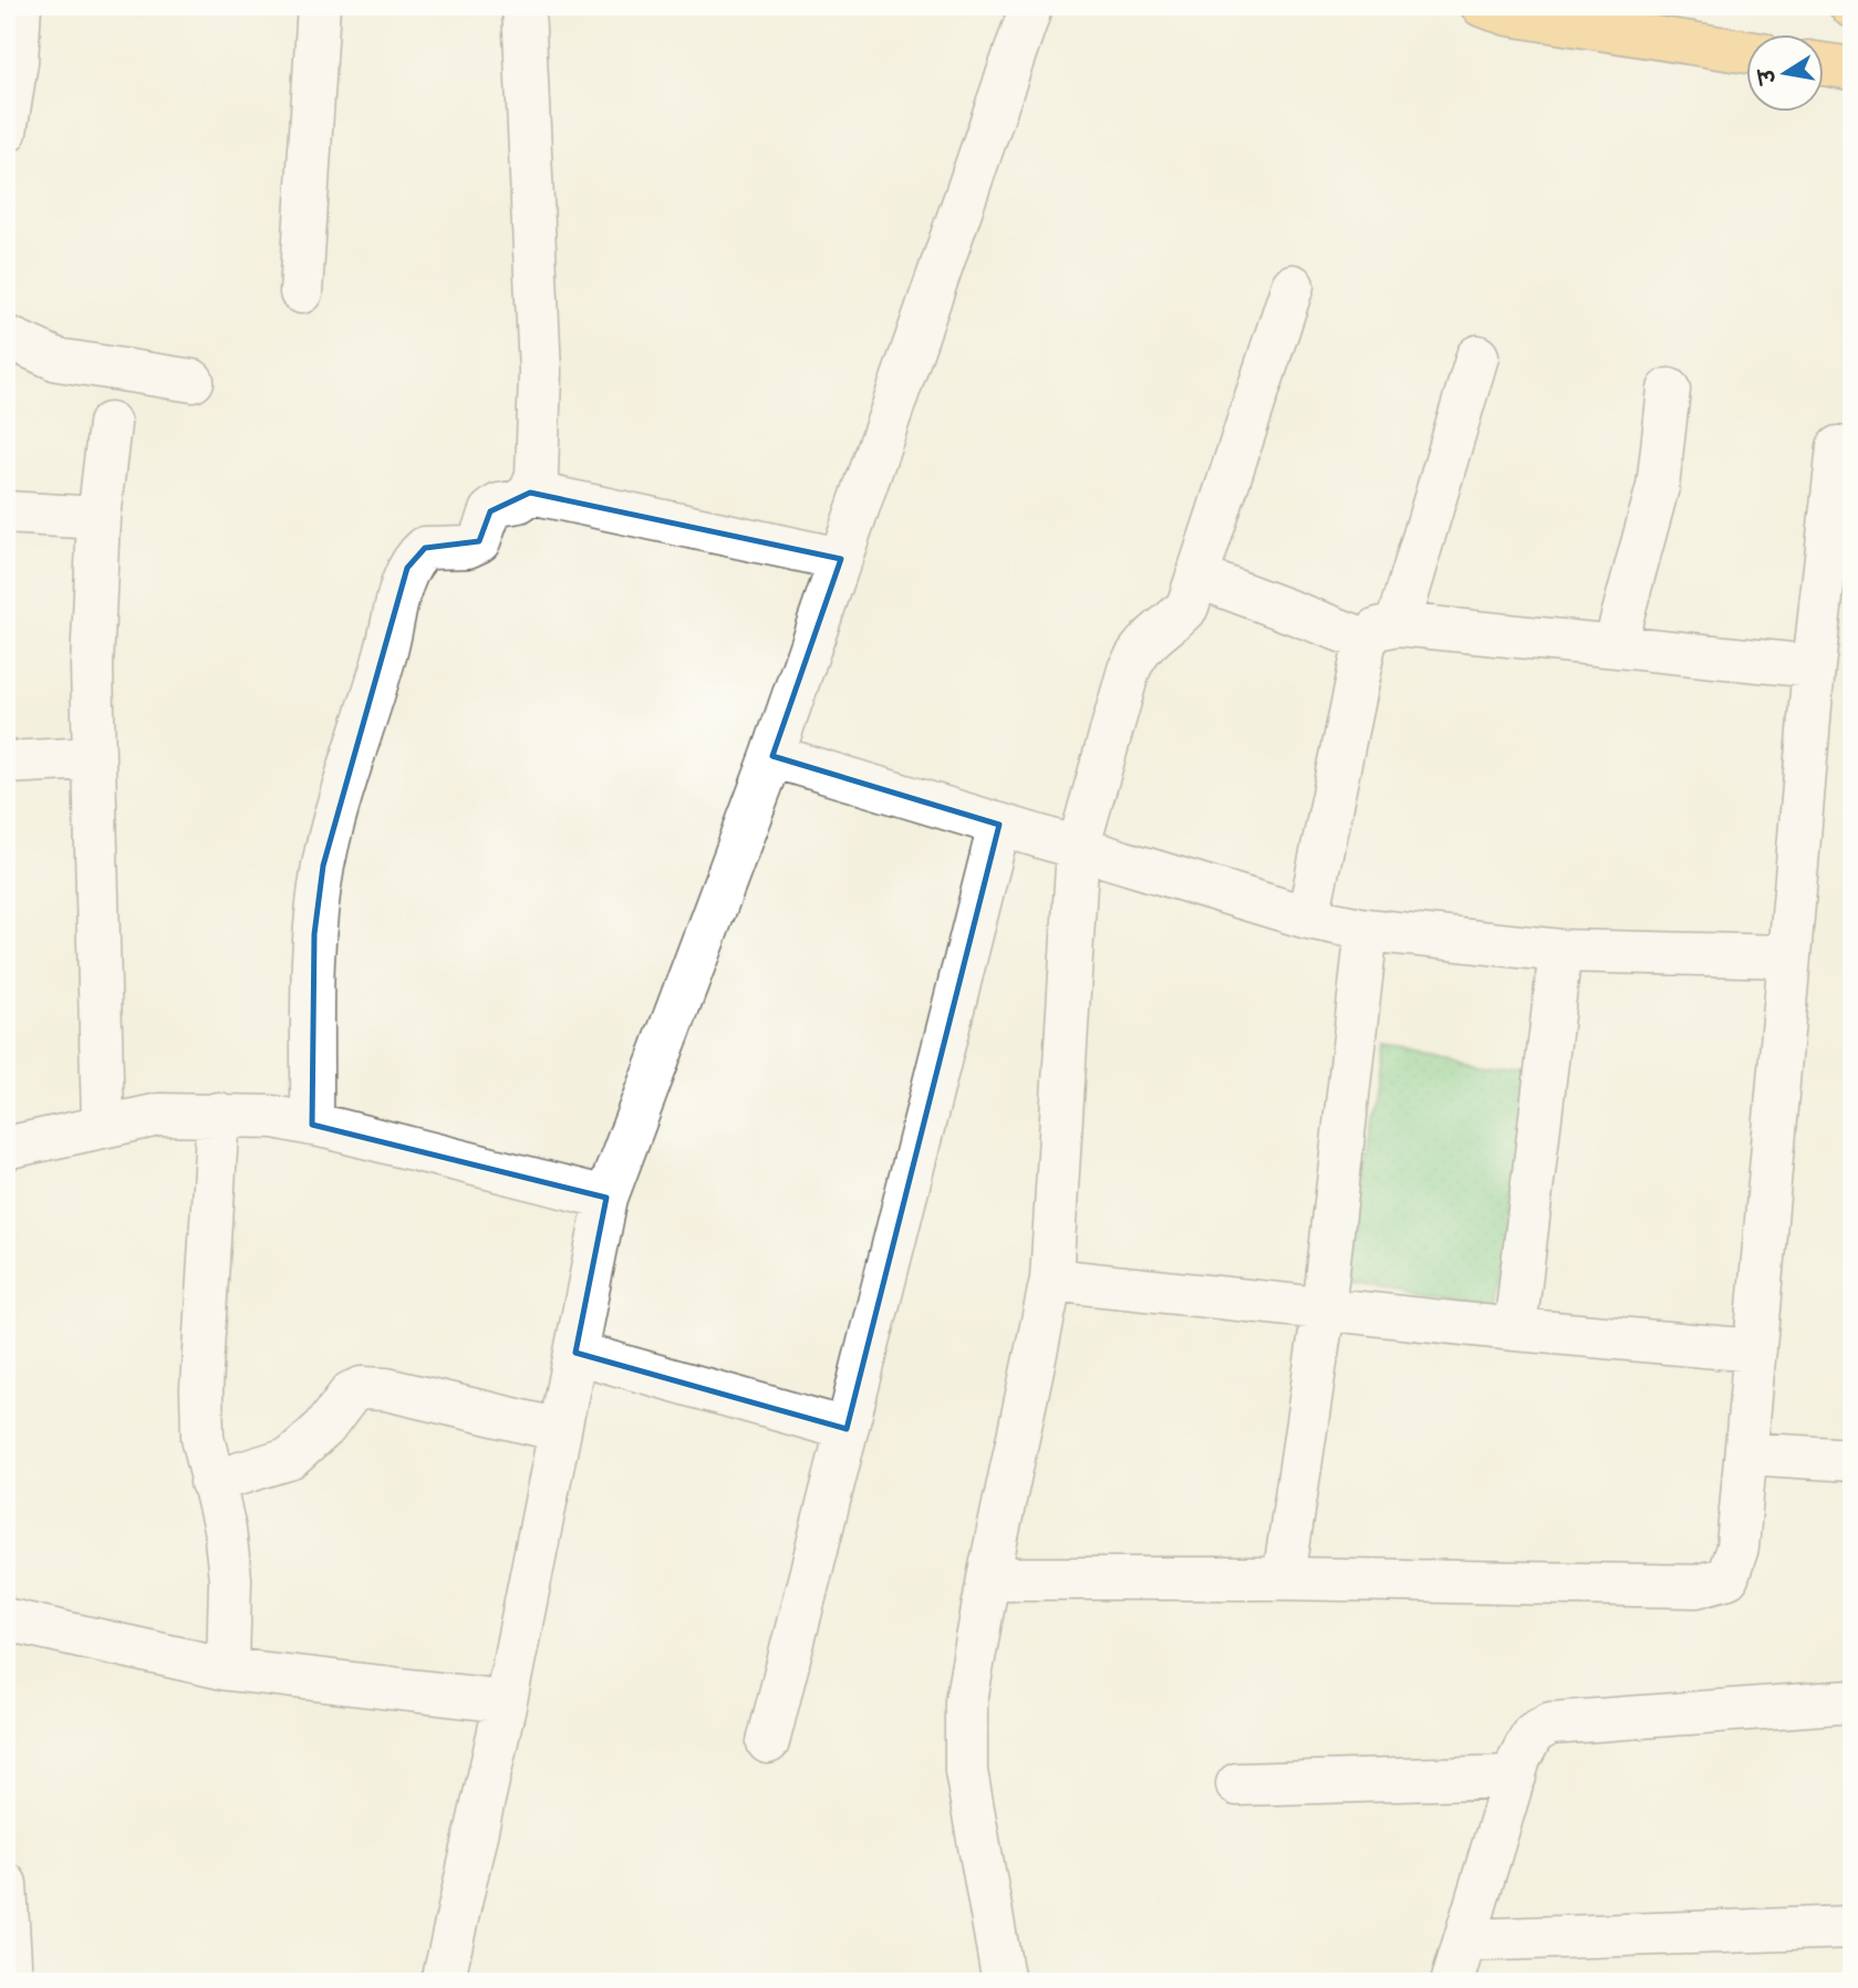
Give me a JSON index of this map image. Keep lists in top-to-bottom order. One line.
{"north":"left"}
